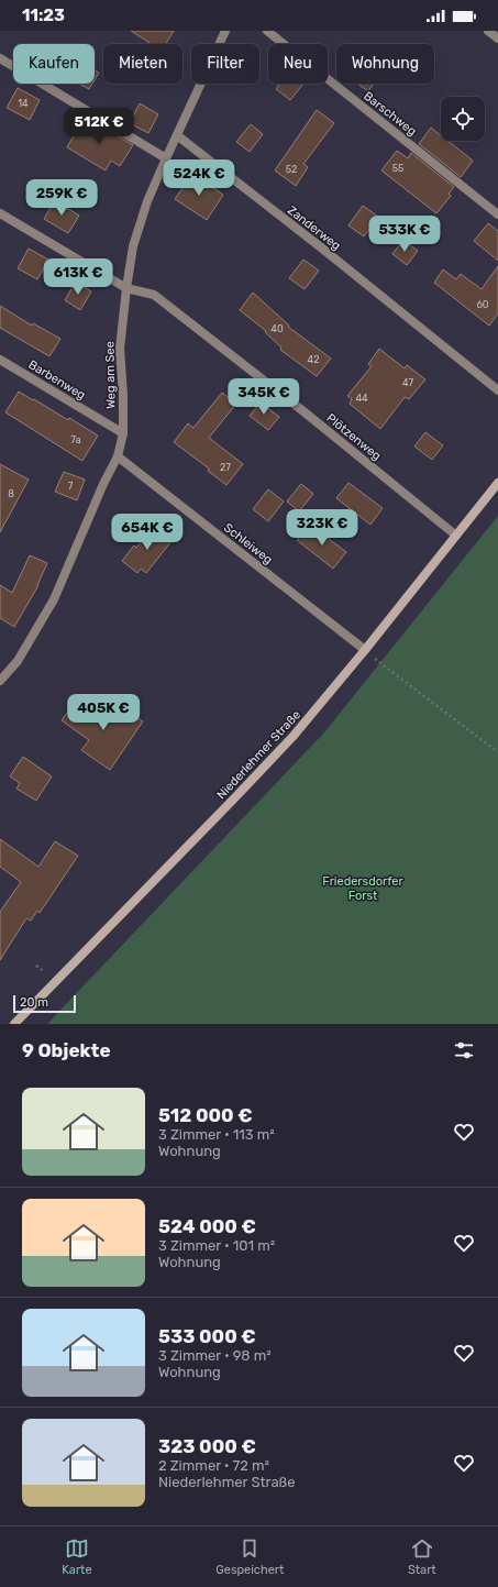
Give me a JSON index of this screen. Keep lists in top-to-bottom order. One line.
{"streets":{"main road":["Niederlehmer Straße"],"lane":["Barschweg","Zanderweg","Weg am See","Barbenweg","Plötzenweg","Schleiweg"]},"crossings":[["Zanderweg","Weg am See"],["Weg am See","Barbenweg"],["Weg am See","Plötzenweg"],["Weg am See","Schleiweg"],["Plötzenweg","Niederlehmer Straße"],["Schleiweg","Niederlehmer Straße"]],"parks":["Friedersdorfer Forst"],"house_numbers":["14","55","52","60","40","42","47","44","7a","27","7","8"],"scale_bar":"20 m","page":{"status":"11:23","chip":["Kaufen","Mieten","Filter","Neu","Wohnung"],"price":["512K €","524K €","259K €","533K €","613K €","345K €","323K €","654K €","405K €"],"scale":"20 m","heading":"9 Objekte","list":[{"name":"512 000 €","note":"3 Zimmer · 113 m² · Wohnung"},{"name":"524 000 €","note":"3 Zimmer · 101 m² · Wohnung"},{"name":"533 000 €","note":"3 Zimmer · 98 m² · Wohnung"},{"name":"323 000 €","note":"2 Zimmer · 72 m² · Niederlehmer Straße"}],"tabs":["Karte","Gespeichert","Start"]}}
